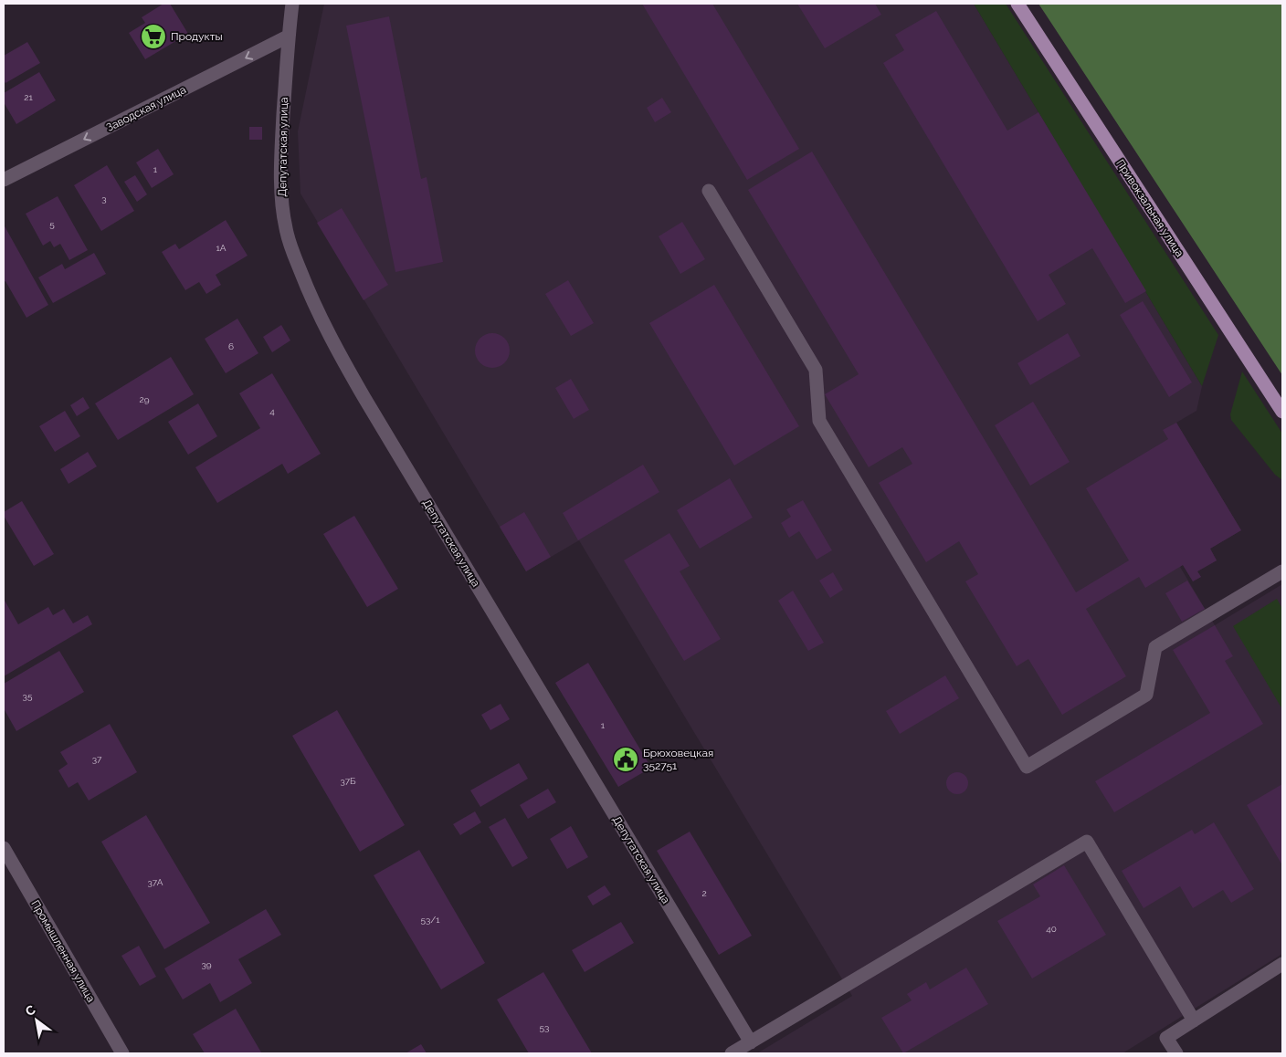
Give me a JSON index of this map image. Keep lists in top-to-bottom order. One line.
{"streets":{"main road":["Привокзальная улица"],"street":["Заводская улица","Депутатская улица","Промышленная улица"]},"crossings":[["Заводская улица","Депутатская улица"]],"one_way":["Заводская улица"],"places":{"supermarket":["Продукты"],"public building":["Брюховецкая 352751"]},"house_numbers":["21","1","3","5","1А","6","29","4","35","1","37","37Б","37А","2","53/1","40","39","53"],"north":"top left"}
